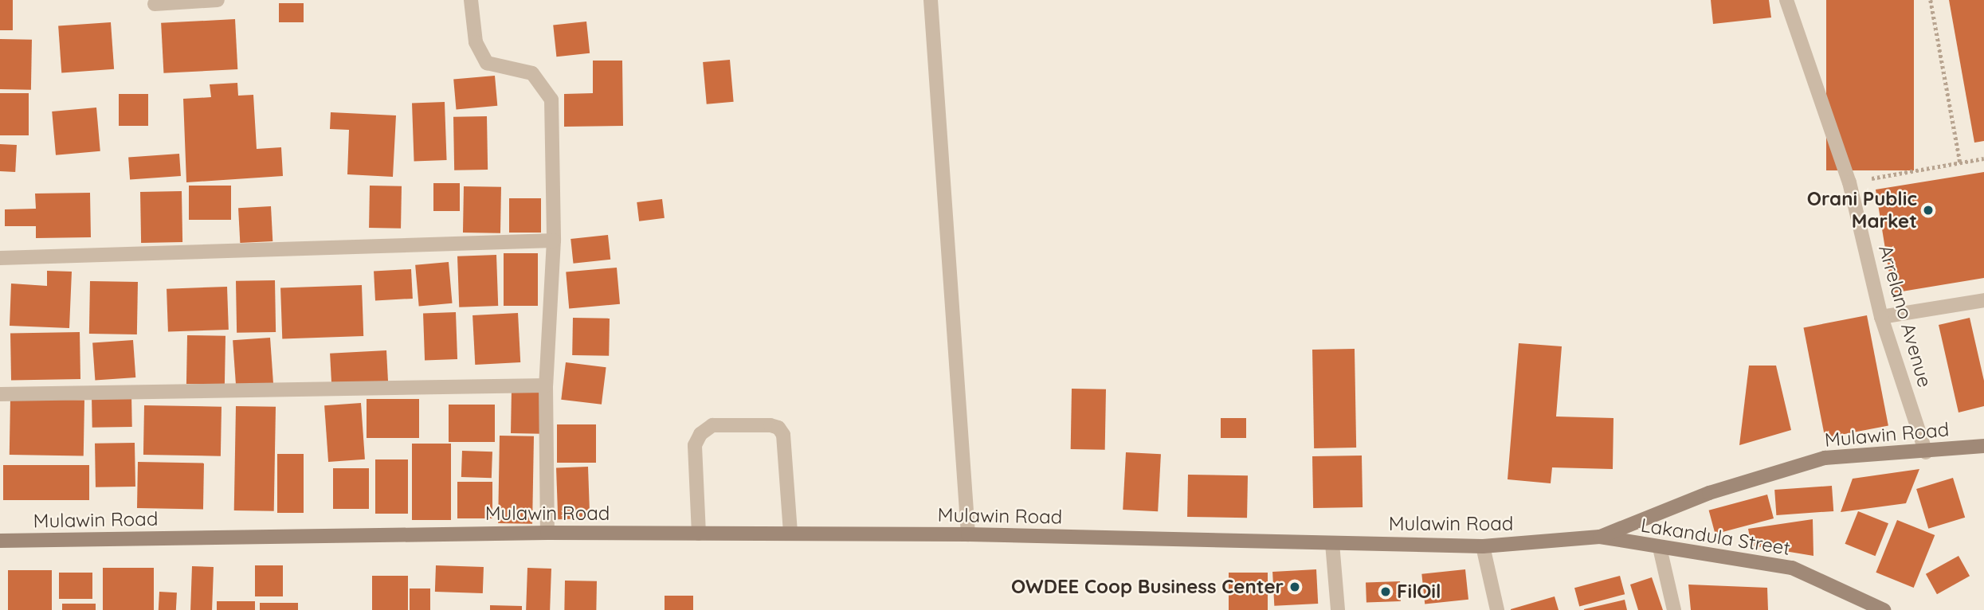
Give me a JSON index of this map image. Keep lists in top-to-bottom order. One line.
{"streets":{"main road":["Mulawin Road","Lakandula Street"],"street":["Arrelano Avenue"]},"crossings":[["Arrelano Avenue","Mulawin Road"],["Mulawin Road","Lakandula Street"]],"places":["Orani Public Market","OWDEE Coop Business Center","FilOil"]}
